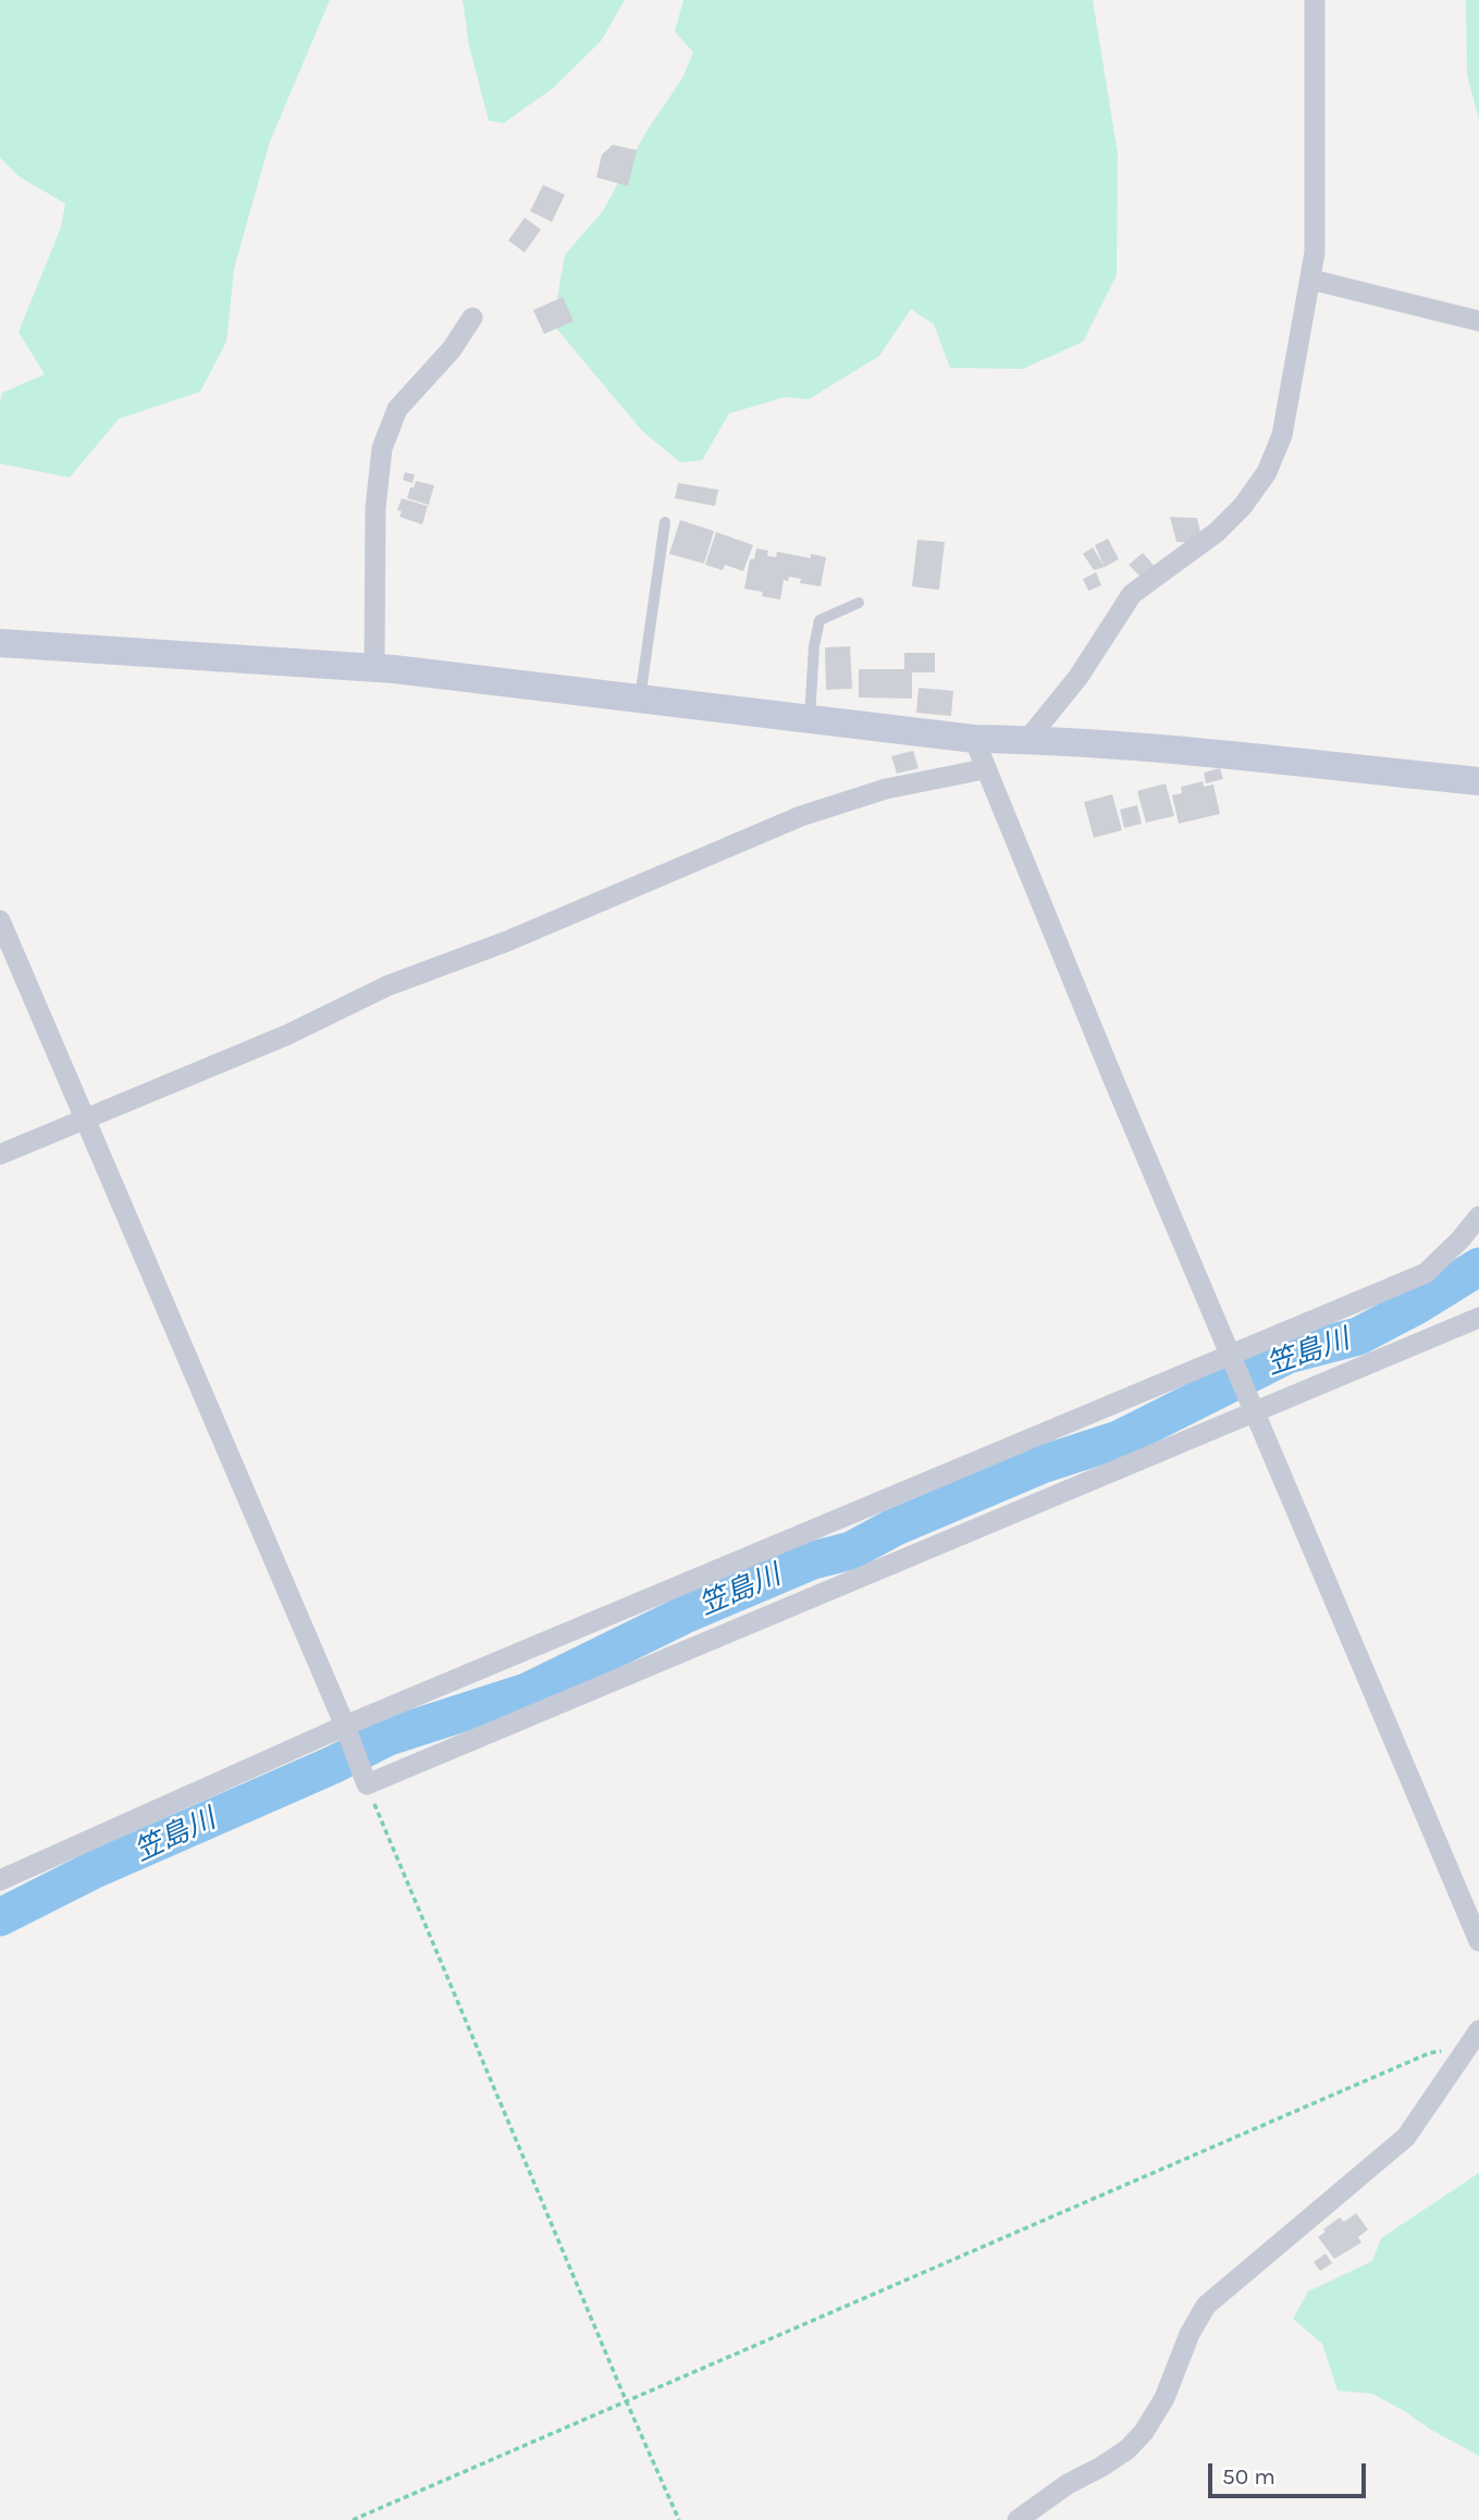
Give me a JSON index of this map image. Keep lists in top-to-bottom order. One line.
{"water":["笠島川"],"scale_bar":"50 m"}
